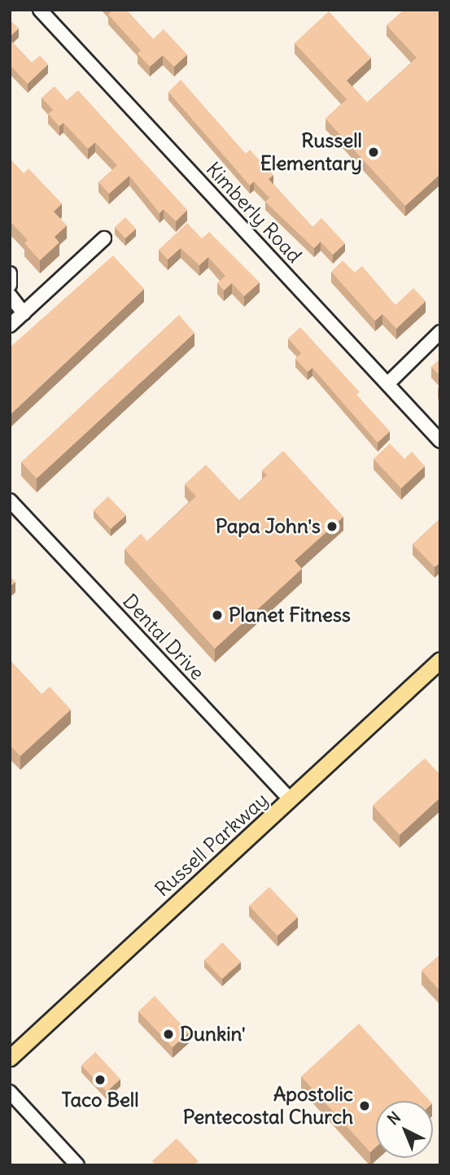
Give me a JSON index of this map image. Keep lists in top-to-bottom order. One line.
{"streets":{"main road":["Russell Parkway"],"street":["Kimberly Road","Dental Drive"]},"crossings":[["Dental Drive","Russell Parkway"]],"places":["Russell Elementary","Papa John's","Planet Fitness","Dunkin'","Taco Bell","Apostolic Pentecostal Church"],"north":"top left"}
